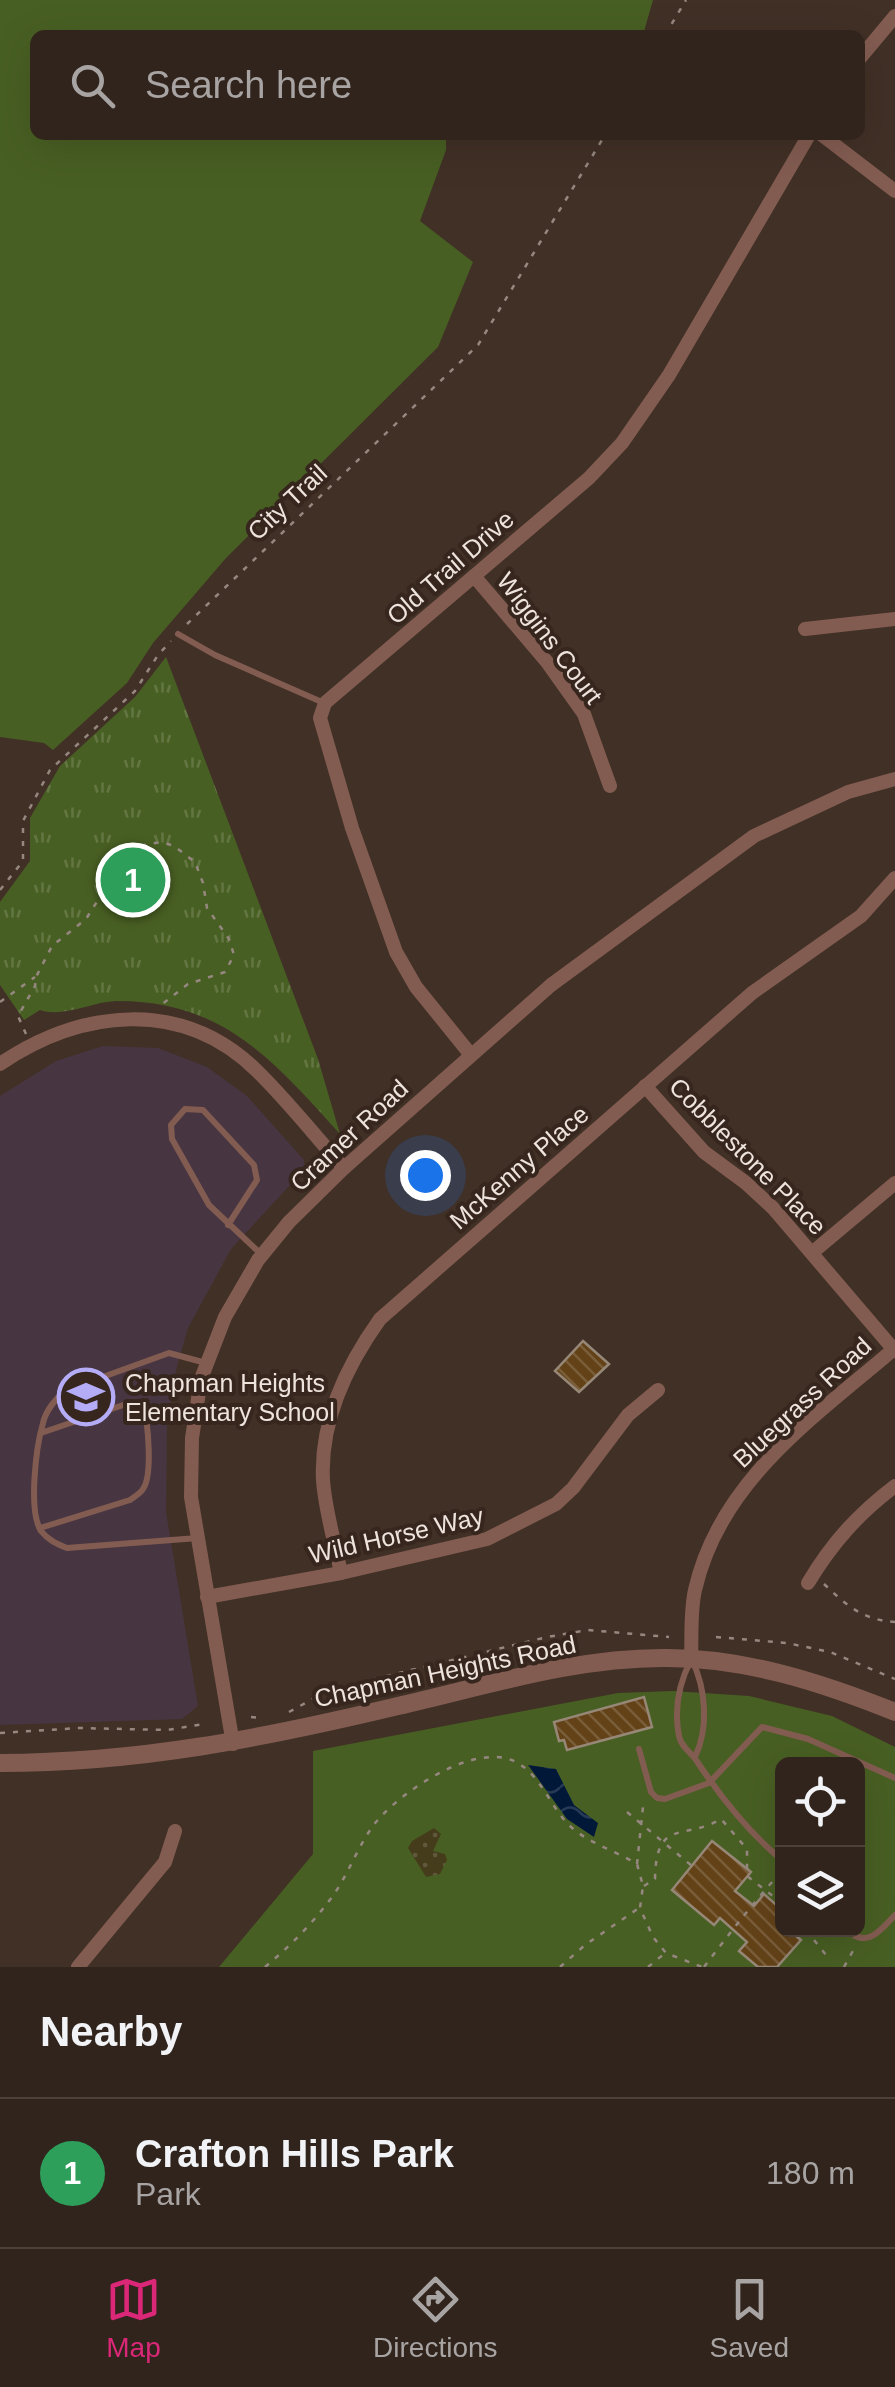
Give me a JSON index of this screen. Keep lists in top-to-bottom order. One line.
{"streets":{"street":["Old Trail Drive","Wiggins Court","Cramer Road","Cobblestone Place","McKenny Place","Bluegrass Road","Wild Horse Way","Chapman Heights Road"],"path":["City Trail"]},"crossings":[["Old Trail Drive","Wiggins Court"],["Cramer Road","Wild Horse Way"],["Cramer Road","Chapman Heights Road"],["Cobblestone Place","McKenny Place"],["Cobblestone Place","Bluegrass Road"],["McKenny Place","Wild Horse Way"],["Bluegrass Road","Chapman Heights Road"]],"places":{"school or university":["Chapman Heights Elementary School"]},"page":{"search":"Search here","pins":"1","heading":"Nearby","list":[{"mark":"1","name":"Crafton Hills Park","note":"Park","value":"180 m"}],"nav":["Map","Directions","Saved"]}}
